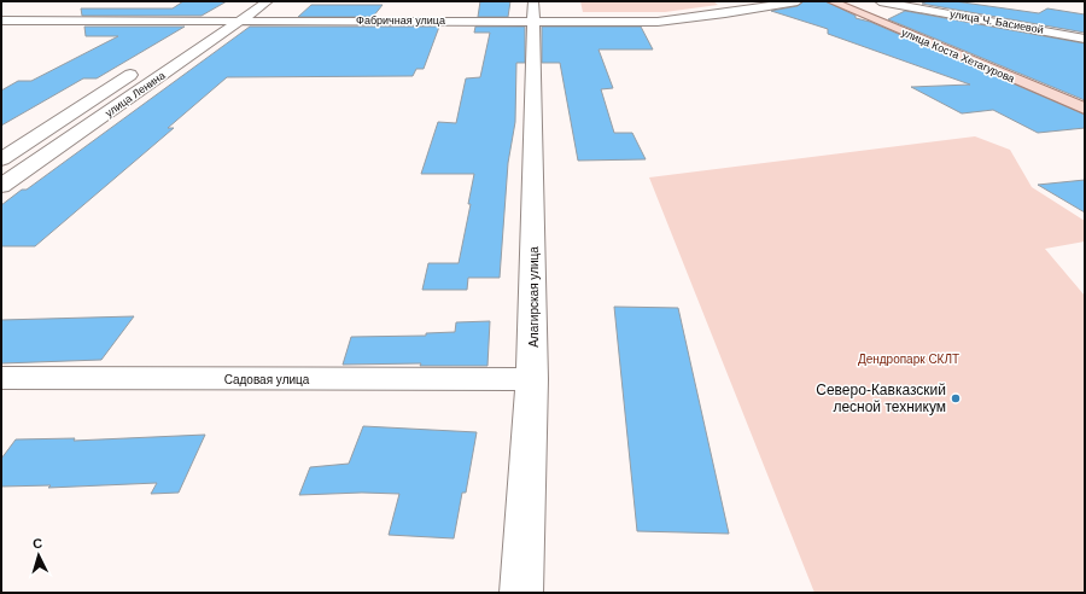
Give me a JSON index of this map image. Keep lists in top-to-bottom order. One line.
{"streets":{"main road":["улица Коста Хетагурова"],"street":["Фабричная улица","улица Ч. Басиевой","улица Ленина","Алагирская улица","Садовая улица"]},"crossings":[["Фабричная улица","улица Ленина"],["Фабричная улица","Алагирская улица"],["Алагирская улица","Садовая улица"]],"parks":["Дендропарк СКЛТ"],"places":["Северо-Кавказский лесной техникум"],"north":"top"}
